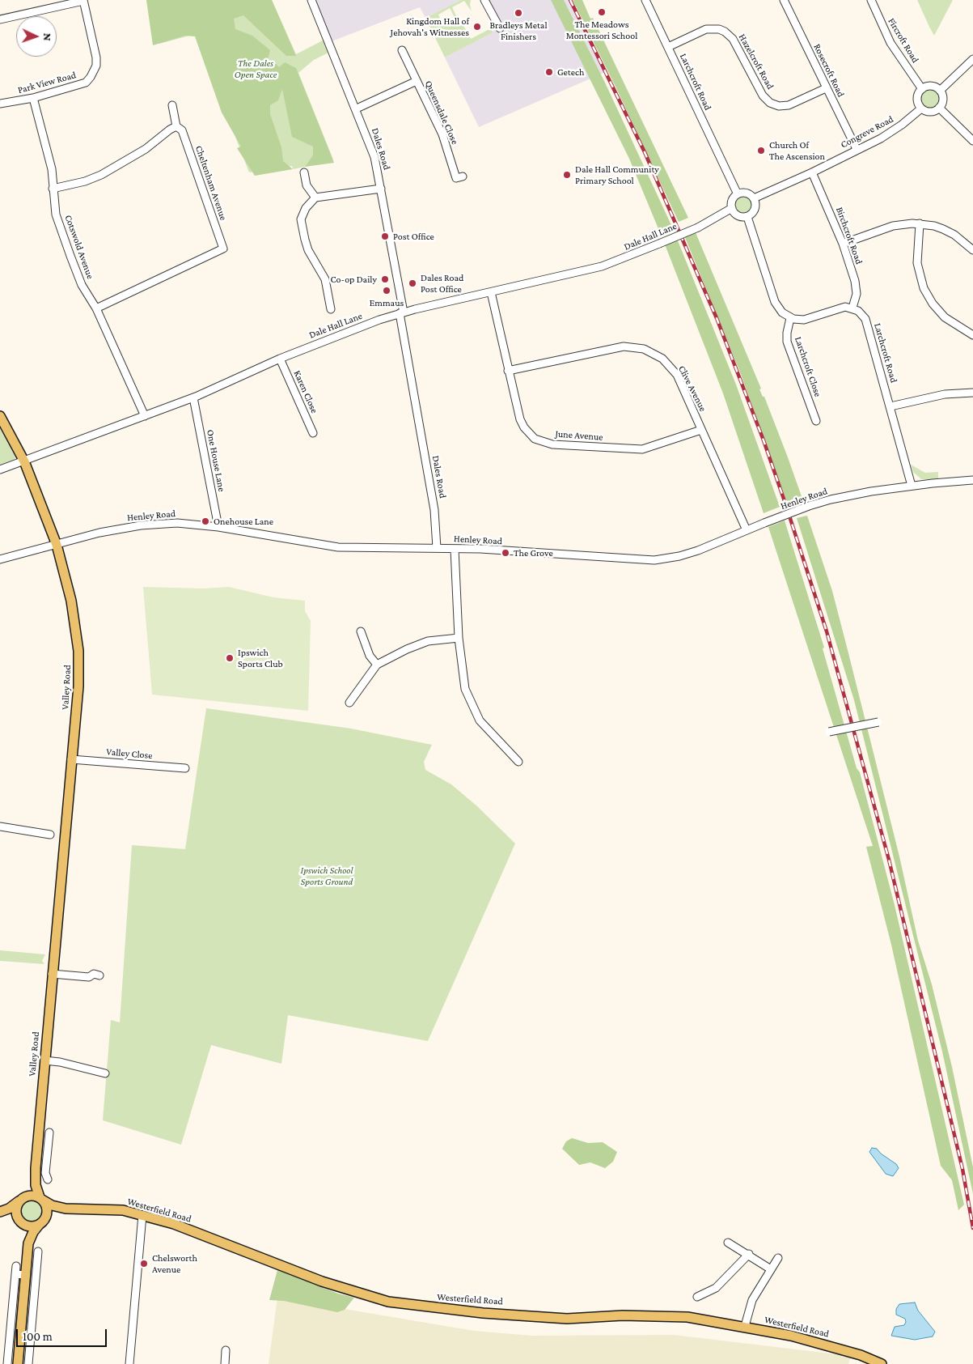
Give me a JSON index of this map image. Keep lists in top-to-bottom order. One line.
{"streets":{"main road":["Valley Road","Westerfield Road"],"street":["Fircroft Road","Hazelcroft Road","Rosecroft Road","Larchcroft Road","Park View Road","Queensdale Close","Congreve Road","Dales Road","Cheltenham Avenue","Birchcroft Road","Dale Hall Lane","Cotswold Avenue","Larchcroft Close","Clive Avenue","Karen Close","June Avenue","One House Lane","Henley Road","Valley Close"]},"crossings":[["Fircroft Road","Congreve Road"],["Hazelcroft Road","Rosecroft Road"],["Hazelcroft Road","Larchcroft Road"],["Rosecroft Road","Congreve Road"],["Larchcroft Road","Congreve Road"],["Larchcroft Road","Birchcroft Road"],["Larchcroft Road","Dale Hall Lane"],["Larchcroft Road","Henley Road"],["Park View Road","Cotswold Avenue"],["Congreve Road","Birchcroft Road"],["Congreve Road","Dale Hall Lane"],["Dales Road","Dale Hall Lane"],["Dales Road","Henley Road"],["Cheltenham Avenue","Cotswold Avenue"],["Dale Hall Lane","Cotswold Avenue"],["Dale Hall Lane","Karen Close"],["Dale Hall Lane","June Avenue"],["Dale Hall Lane","One House Lane"],["Dale Hall Lane","Valley Road"],["Clive Avenue","June Avenue"],["Clive Avenue","Henley Road"],["One House Lane","Henley Road"],["Henley Road","Valley Road"],["Valley Road","Valley Close"],["Valley Road","Westerfield Road"]],"parks":["The Dales Open Space","Ipswich School Sports Ground"],"places":["The Meadows Montessori School","Bradleys Metal Finishers","Kingdom Hall of Jehovah's Witnesses","Getech","Church Of The Ascension","Dale Hall Community Primary School","Post Office","Co-op Daily","Dales Road Post Office","Emmaus","Onehouse Lane","The Grove","Ipswich Sports Club","Chelsworth Avenue"],"scale_bar":"100 m","north":"right"}
